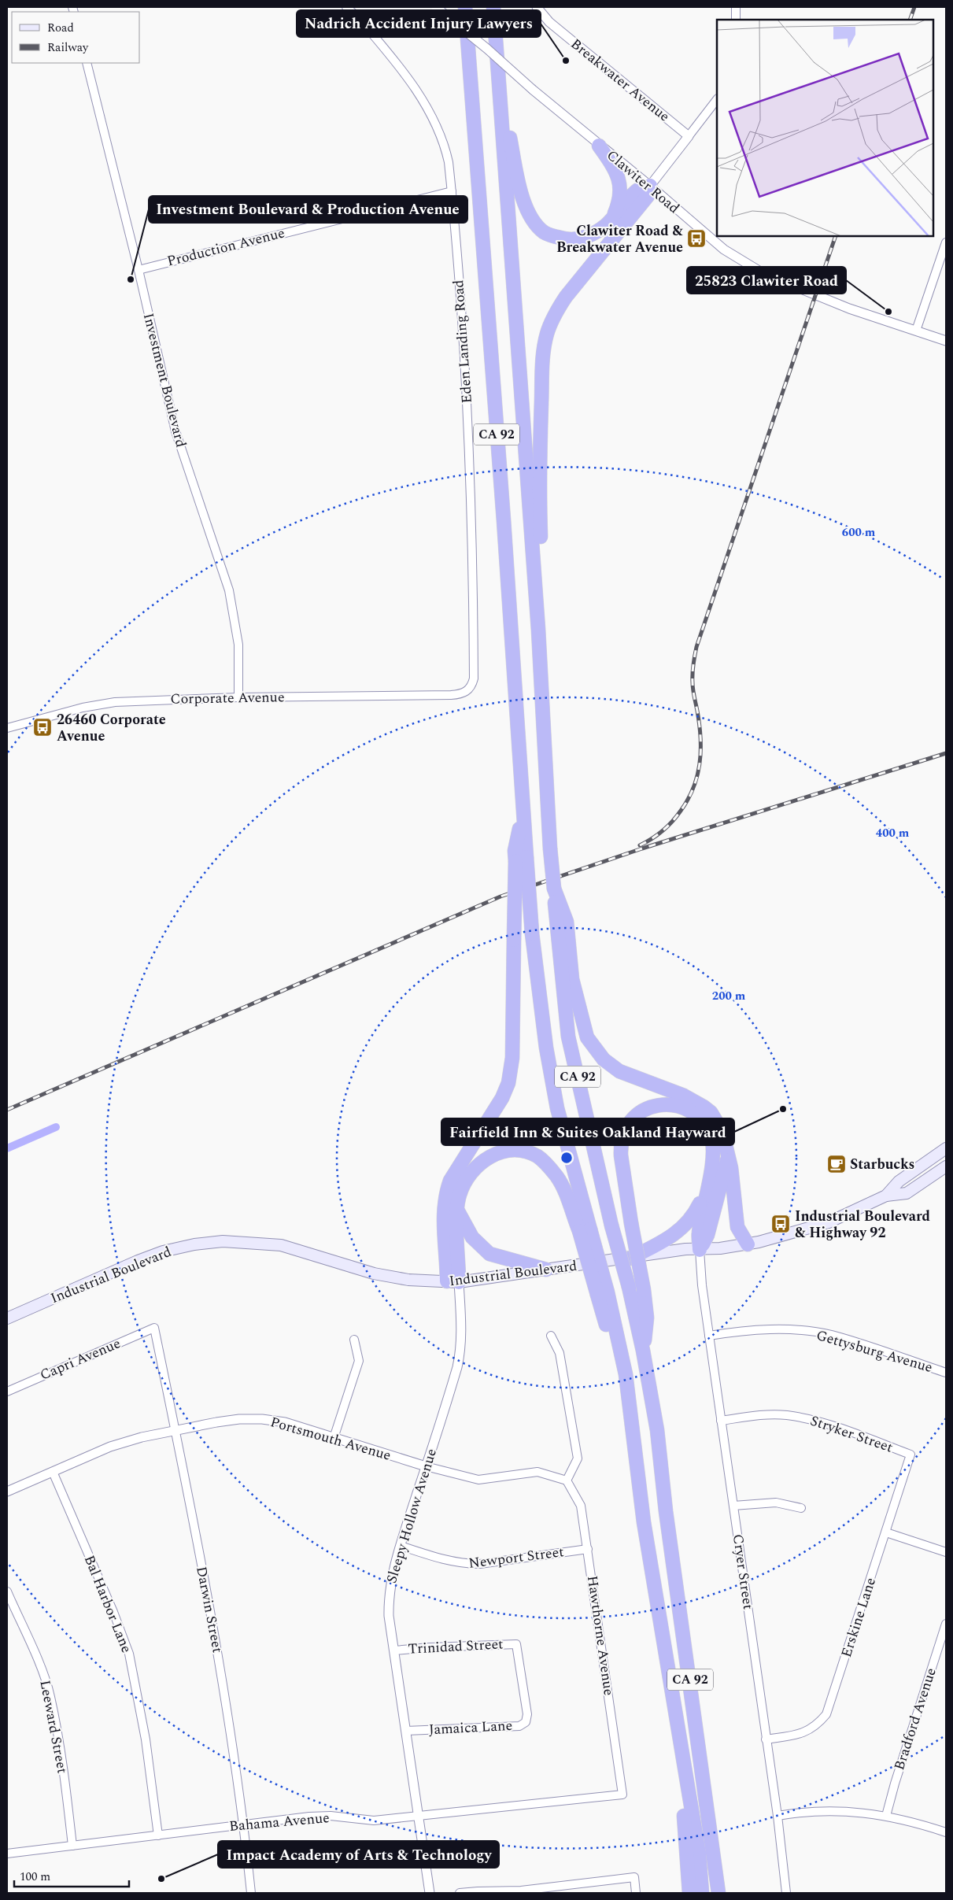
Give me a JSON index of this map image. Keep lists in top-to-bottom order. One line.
{"streets":{"highway":["CA 92"],"main road":["Industrial Boulevard"],"street":["Breakwater Avenue","Clawiter Road","Production Avenue","Eden Landing Road","Investment Boulevard","Corporate Avenue","Gettysburg Avenue","Capri Avenue","Stryker Street","Portsmouth Avenue","Sleepy Hollow Avenue","Newport Street","Cryer Street","Bal Harbor Lane","Darwin Street","Erskine Lane","Hawthorne Avenue","Trinidad Street","Bradford Avenue","Leeward Street","Jamaica Lane","Bahama Avenue"]},"crossings":[["Production Avenue","Eden Landing Road"],["Production Avenue","Investment Boulevard"],["Eden Landing Road","Corporate Avenue"],["Investment Boulevard","Corporate Avenue"],["Industrial Boulevard","Sleepy Hollow Avenue"],["Industrial Boulevard","Cryer Street"],["Gettysburg Avenue","Cryer Street"],["Capri Avenue","Darwin Street"],["Stryker Street","Cryer Street"],["Stryker Street","Erskine Lane"],["Portsmouth Avenue","Sleepy Hollow Avenue"],["Portsmouth Avenue","Bal Harbor Lane"],["Portsmouth Avenue","Darwin Street"],["Portsmouth Avenue","Hawthorne Avenue"],["Sleepy Hollow Avenue","Newport Street"],["Sleepy Hollow Avenue","Trinidad Street"],["Sleepy Hollow Avenue","Jamaica Lane"],["Sleepy Hollow Avenue","Bahama Avenue"],["Newport Street","Hawthorne Avenue"],["Cryer Street","Erskine Lane"],["Bal Harbor Lane","Bahama Avenue"],["Darwin Street","Bahama Avenue"],["Hawthorne Avenue","Bahama Avenue"],["Trinidad Street","Jamaica Lane"],["Leeward Street","Bahama Avenue"]],"places":{"other":["Nadrich Accident Injury Lawyers","Investment Boulevard & Production Avenue","25823 Clawiter Road","Fairfield Inn & Suites Oakland Hayward","Impact Academy of Arts & Technology"],"bus stop":["Clawiter Road & Breakwater Avenue","26460 Corporate Avenue","Industrial Boulevard & Highway 92"],"cafe":["Starbucks"]},"legend":["Road","Railway"],"scale_bar":"100 m","rings":["600 m","400 m","200 m"]}
